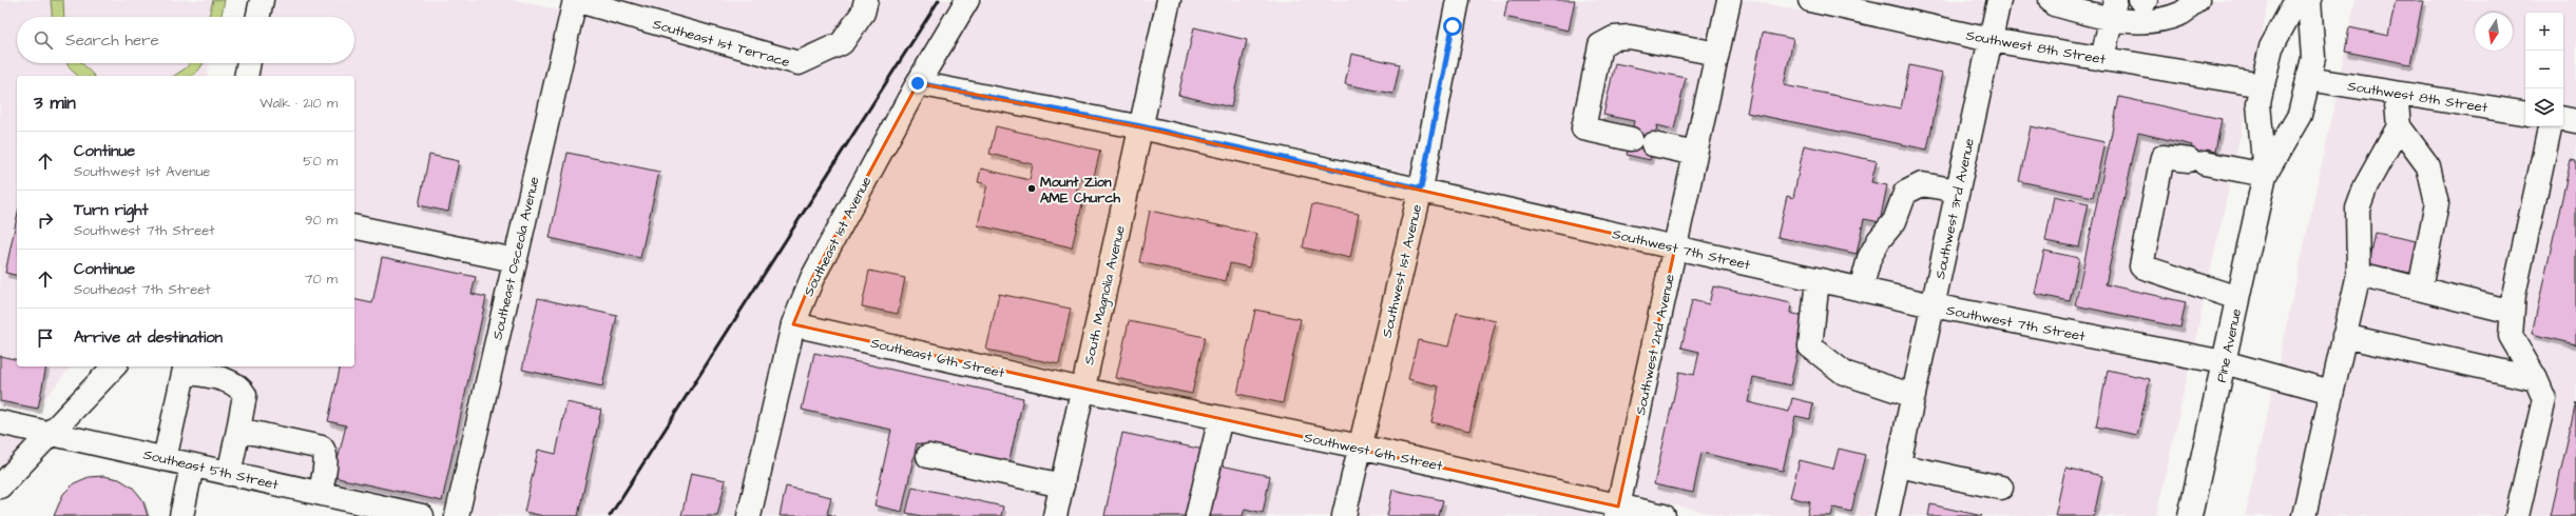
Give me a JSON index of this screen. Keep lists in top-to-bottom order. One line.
{"streets":{"main road":["Southeast 1st Terrace","Southwest 8th Street","Southwest 3rd Avenue","Southeast 1st Avenue","Southwest 7th Street","Southeast Osceola Avenue","Southwest 1st Avenue","South Magnolia Avenue","Southwest 2nd Avenue","Pine Avenue","Southeast 6th Street","Southwest 6th Street","Southeast 5th Street"]},"crossings":[["Southeast 1st Terrace","Southeast Osceola Avenue"],["Southwest 8th Street","Southwest 3rd Avenue"],["Southwest 8th Street","Pine Avenue"],["Southwest 3rd Avenue","Southwest 7th Street"],["Southeast 1st Avenue","Southwest 7th Street"],["Southeast 1st Avenue","Southeast 6th Street"],["Southwest 7th Street","Southwest 1st Avenue"],["Southwest 7th Street","South Magnolia Avenue"],["Southwest 7th Street","Southwest 2nd Avenue"],["Southwest 7th Street","Pine Avenue"],["Southwest 1st Avenue","Southwest 6th Street"],["South Magnolia Avenue","Southeast 6th Street"],["South Magnolia Avenue","Southwest 6th Street"],["Southwest 2nd Avenue","Southwest 6th Street"],["Southeast 6th Street","Southwest 6th Street"]],"places":["Mount Zion AME Church"],"north":"bottom","page":{"map_buttons":["+","−"],"search":"Search here","heading":["3 min","Walk · 210 m"],"list":[["Continue","Southwest 1st Avenue","50 m"],["Turn right","Southwest 7th Street","90 m"],["Continue","Southeast 7th Street","70 m"],"Arrive at destination"]}}
